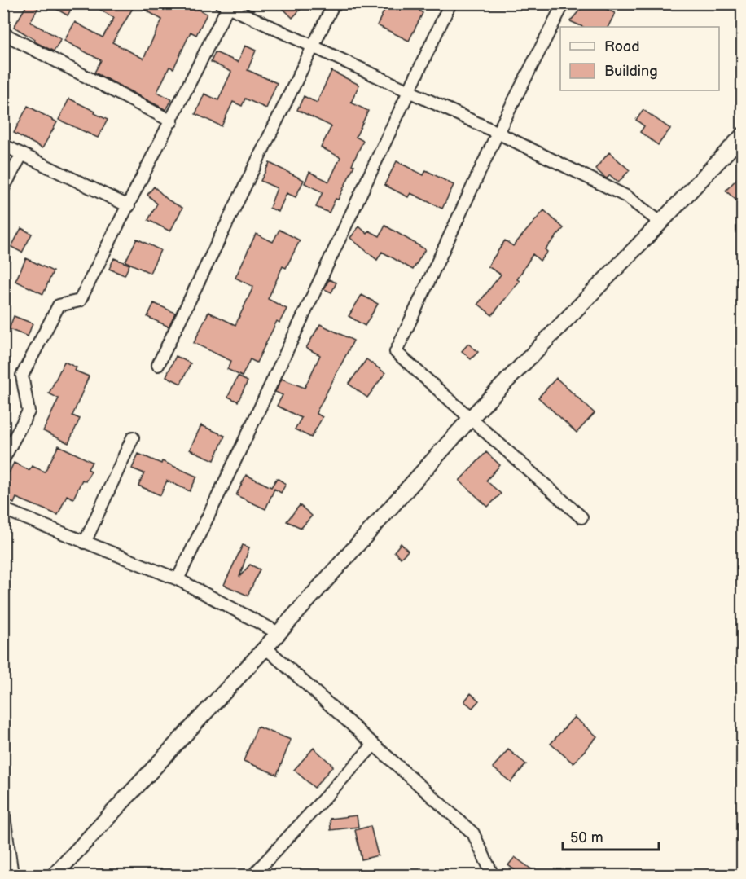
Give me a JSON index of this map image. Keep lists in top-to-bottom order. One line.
{"legend":["Road","Building"],"scale_bar":"50 m"}
